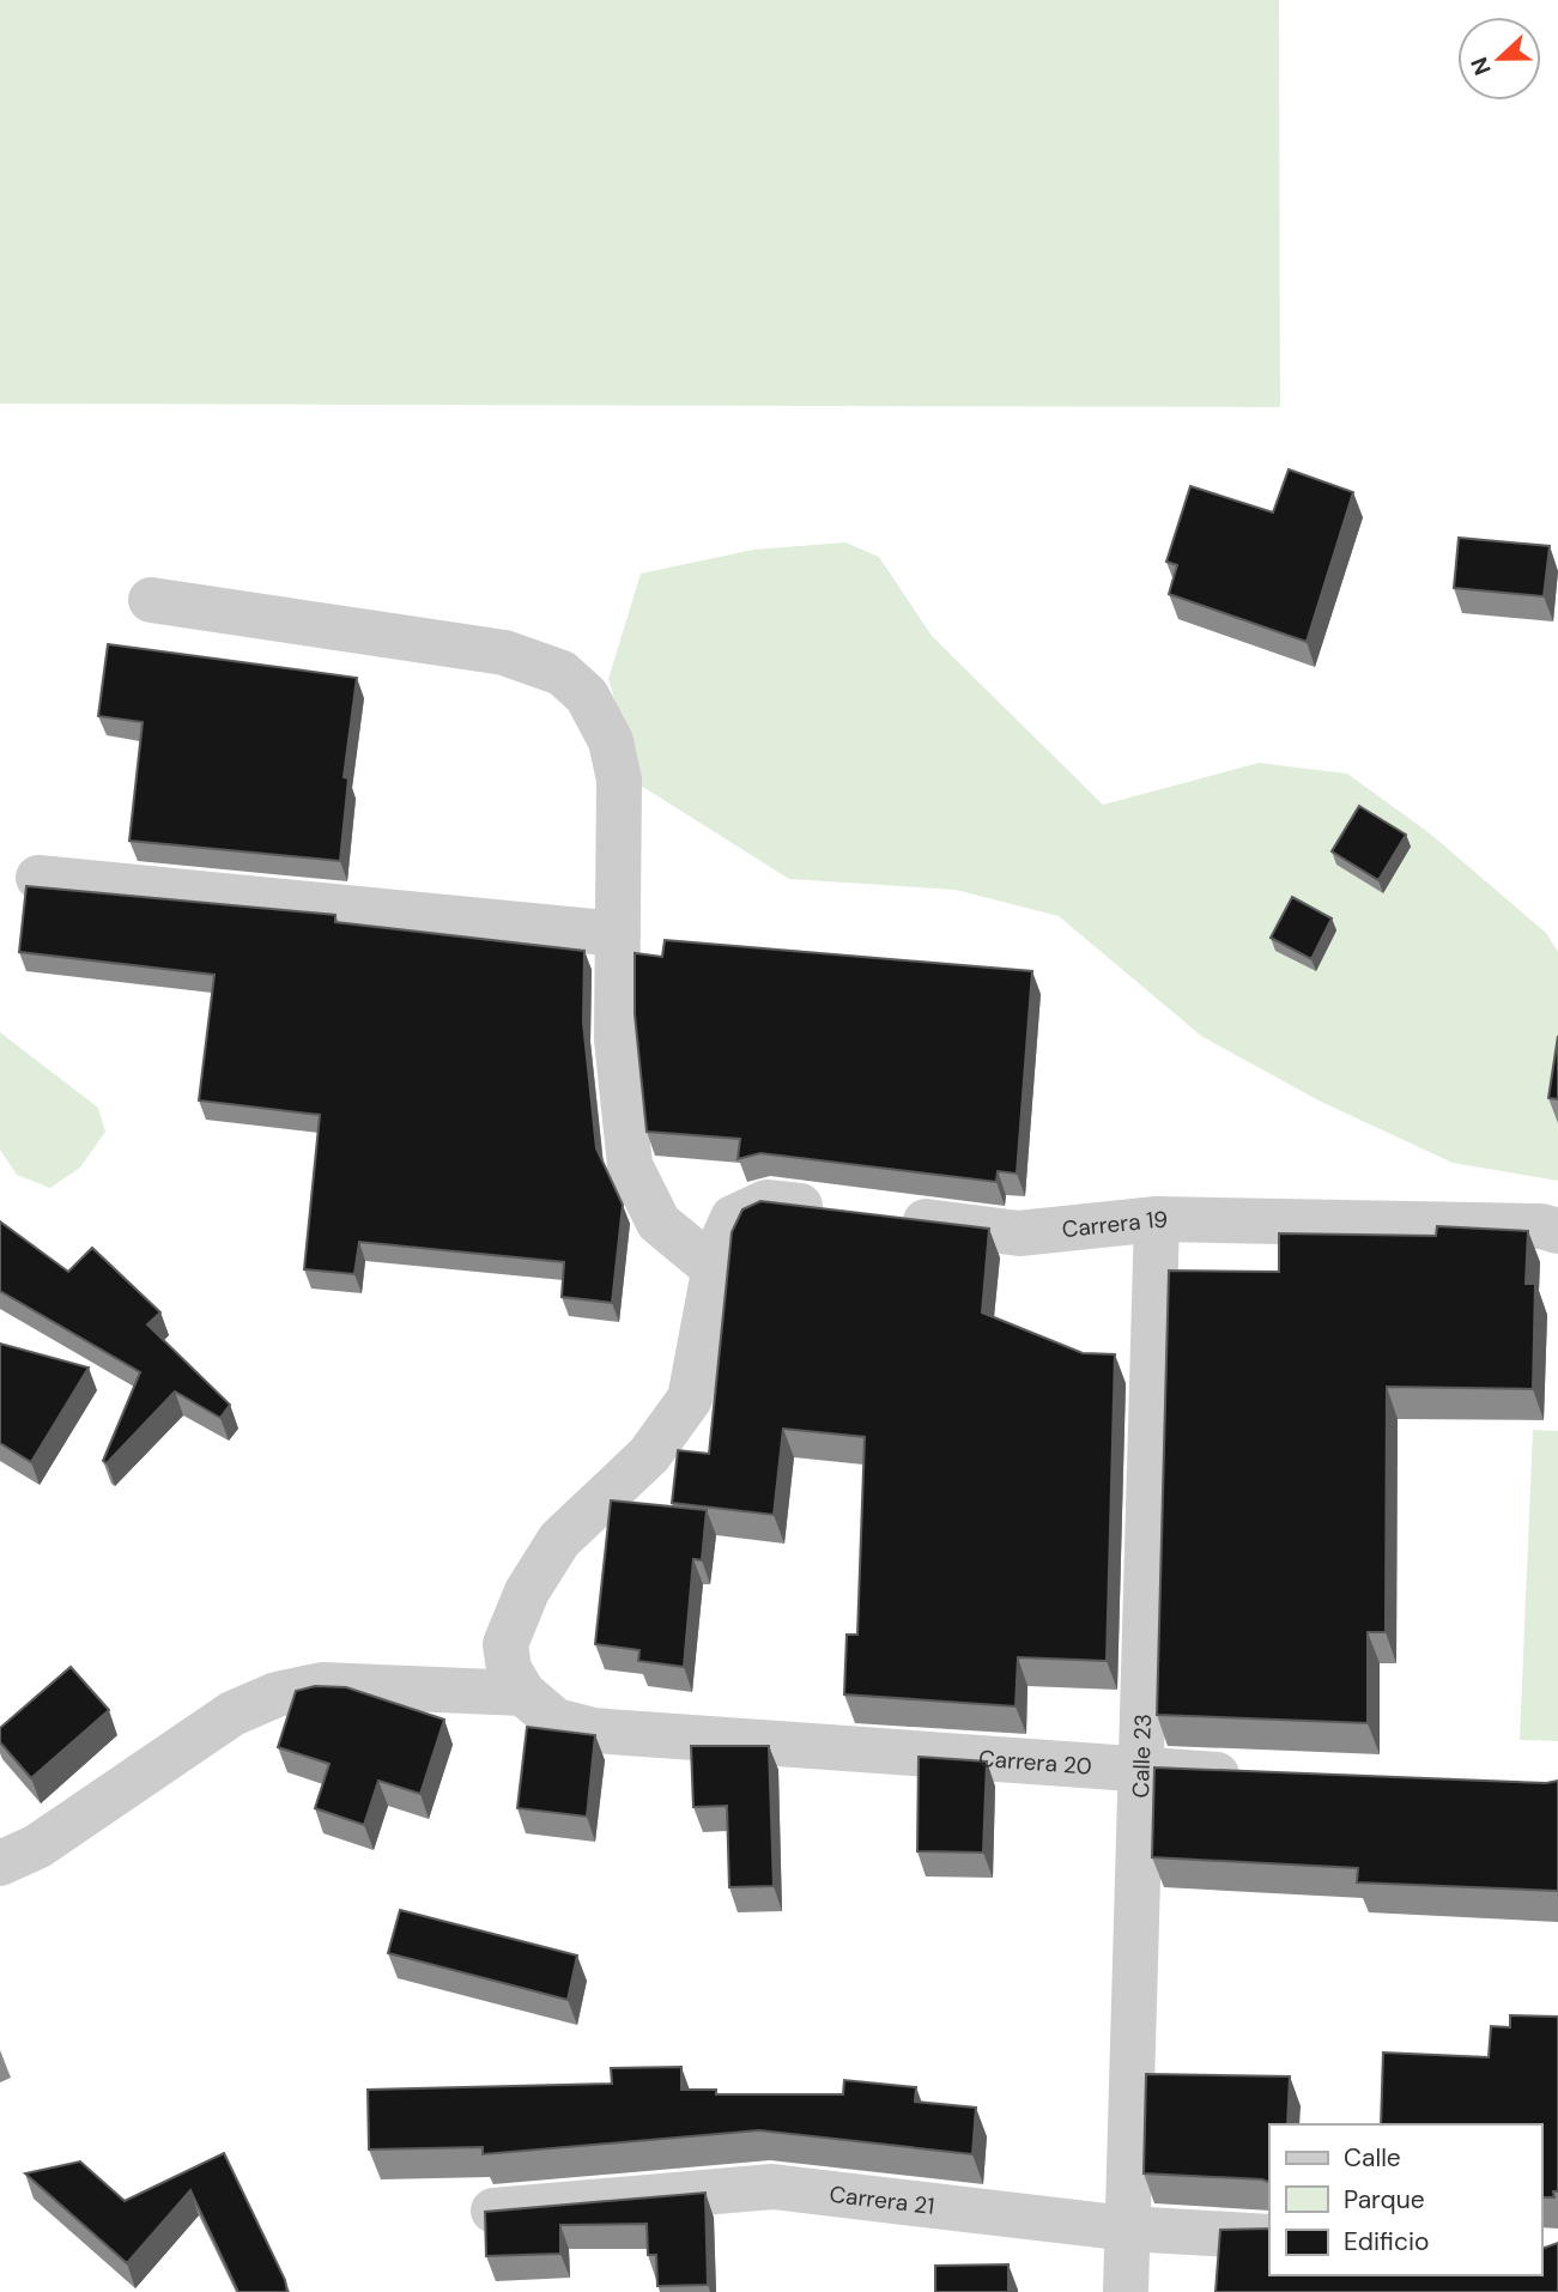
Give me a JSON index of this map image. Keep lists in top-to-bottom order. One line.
{"streets":{"street":["Carrera 19","Calle 23","Carrera 20","Carrera 21"]},"crossings":[["Carrera 19","Calle 23"],["Carrera 19","Carrera 20"],["Calle 23","Carrera 20"],["Calle 23","Carrera 21"]],"legend":["Calle","Parque","Edificio"],"north":"left"}
